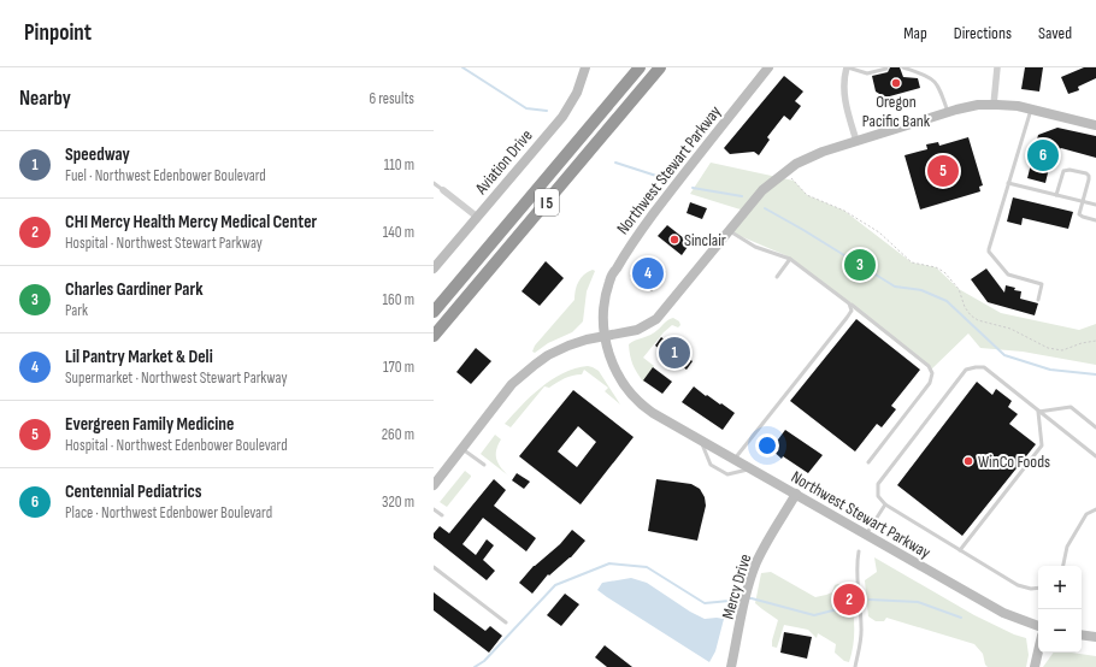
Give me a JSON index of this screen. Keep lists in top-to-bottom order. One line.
{"streets":{"highway":["I 5"],"main road":["Aviation Drive","Northwest Stewart Parkway","Mercy Drive"]},"crossings":[["Northwest Stewart Parkway","Mercy Drive"]],"places":["Oregon Pacific Bank","Sinclair","WinCo Foods"],"page":{"header":"Pinpoint","nav":["Map","Directions","Saved"],"heading":["Nearby","6 results"],"list":[{"mark":"1","name":"Speedway","note":"Fuel · Northwest Edenbower Boulevard","value":"110 m"},{"mark":"2","name":"CHI Mercy Health Mercy Medical Center","note":"Hospital · Northwest Stewart Parkway","value":"140 m"},{"mark":"3","name":"Charles Gardiner Park","note":"Park","value":"160 m"},{"mark":"4","name":"Lil Pantry Market & Deli","note":"Supermarket · Northwest Stewart Parkway","value":"170 m"},{"mark":"5","name":"Evergreen Family Medicine","note":"Hospital · Northwest Edenbower Boulevard","value":"260 m"},{"mark":"6","name":"Centennial Pediatrics","note":"Place · Northwest Edenbower Boulevard","value":"320 m"}],"pins":["6","5","3","4","1","2"],"map_buttons":["+","−"]}}
